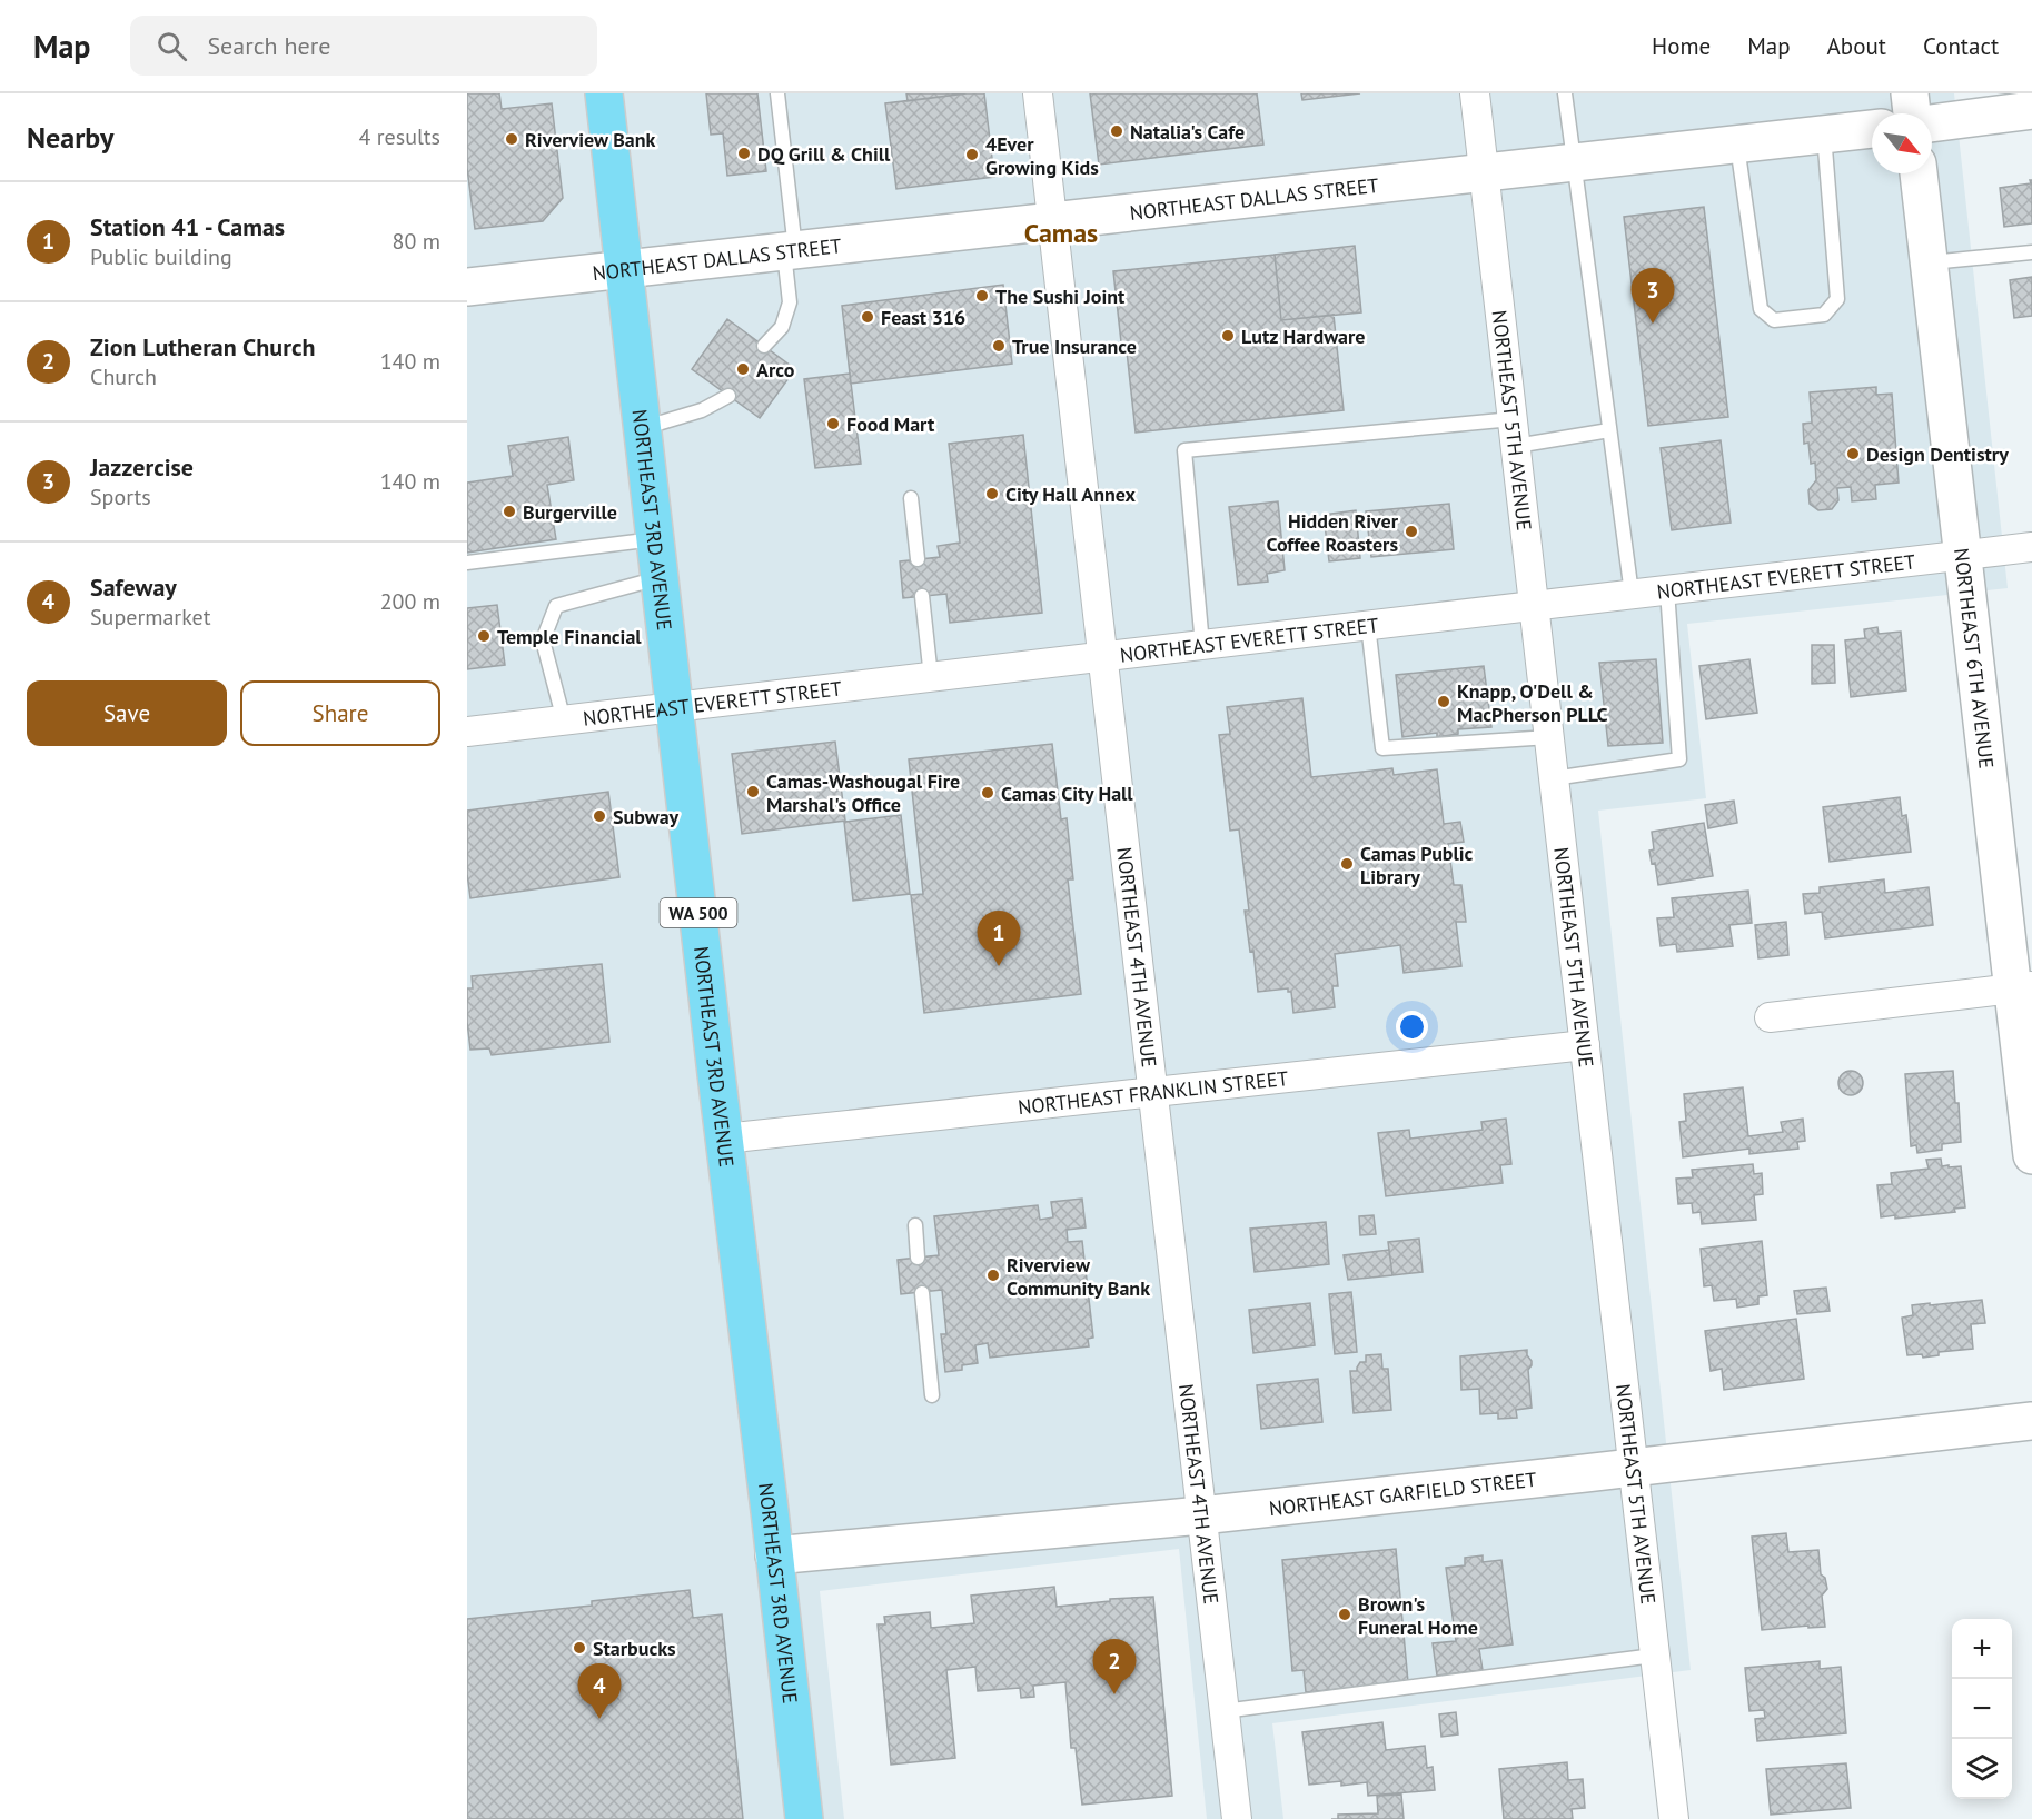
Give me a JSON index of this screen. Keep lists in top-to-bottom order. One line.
{"streets":{"main road":["NORTHEAST 3RD AVENUE","WA 500"],"street":["NORTHEAST DALLAS STREET","NORTHEAST 5TH AVENUE","NORTHEAST EVERETT STREET","NORTHEAST 6TH AVENUE","NORTHEAST 4TH AVENUE","NORTHEAST FRANKLIN STREET","NORTHEAST GARFIELD STREET"]},"crossings":[["NORTHEAST DALLAS STREET","NORTHEAST 5TH AVENUE"],["NORTHEAST DALLAS STREET","NORTHEAST 3RD AVENUE"],["NORTHEAST DALLAS STREET","NORTHEAST 4TH AVENUE"],["NORTHEAST 5TH AVENUE","NORTHEAST EVERETT STREET"],["NORTHEAST 5TH AVENUE","NORTHEAST FRANKLIN STREET"],["NORTHEAST 5TH AVENUE","NORTHEAST GARFIELD STREET"],["NORTHEAST 3RD AVENUE","NORTHEAST EVERETT STREET"],["NORTHEAST 3RD AVENUE","NORTHEAST FRANKLIN STREET"],["NORTHEAST 3RD AVENUE","NORTHEAST GARFIELD STREET"],["NORTHEAST EVERETT STREET","NORTHEAST 6TH AVENUE"],["NORTHEAST EVERETT STREET","NORTHEAST 4TH AVENUE"],["NORTHEAST 4TH AVENUE","NORTHEAST FRANKLIN STREET"],["NORTHEAST 4TH AVENUE","NORTHEAST GARFIELD STREET"]],"districts":["Camas"],"places":["Natalia's Cafe","Riverview Bank","DQ Grill & Chill","4Ever Growing Kids","The Sushi Joint","Feast 316","Lutz Hardware","True Insurance","Arco","Food Mart","Design Dentistry","City Hall Annex","Burgerville","Hidden River Coffee Roasters","Temple Financial","Knapp, O'Dell & MacPherson PLLC","Camas-Washougal Fire Marshal's Office","Camas City Hall","Subway","Camas Public Library","Riverview Community Bank","Brown's Funeral Home","Starbucks"],"north":"bottom right","page":{"header":"Map","search":"Search here","nav":["Home","Map","About","Contact"],"heading":["Nearby","4 results"],"list":[{"mark":"1","name":"Station 41 - Camas","note":"Public building","value":"80 m"},{"mark":"2","name":"Zion Lutheran Church","note":"Church","value":"140 m"},{"mark":"3","name":"Jazzercise","note":"Sports","value":"140 m"},{"mark":"4","name":"Safeway","note":"Supermarket","value":"200 m"}],"pins":["3","1","2","4"],"buttons":["Save","Share"],"map_buttons":["+","−"]}}
